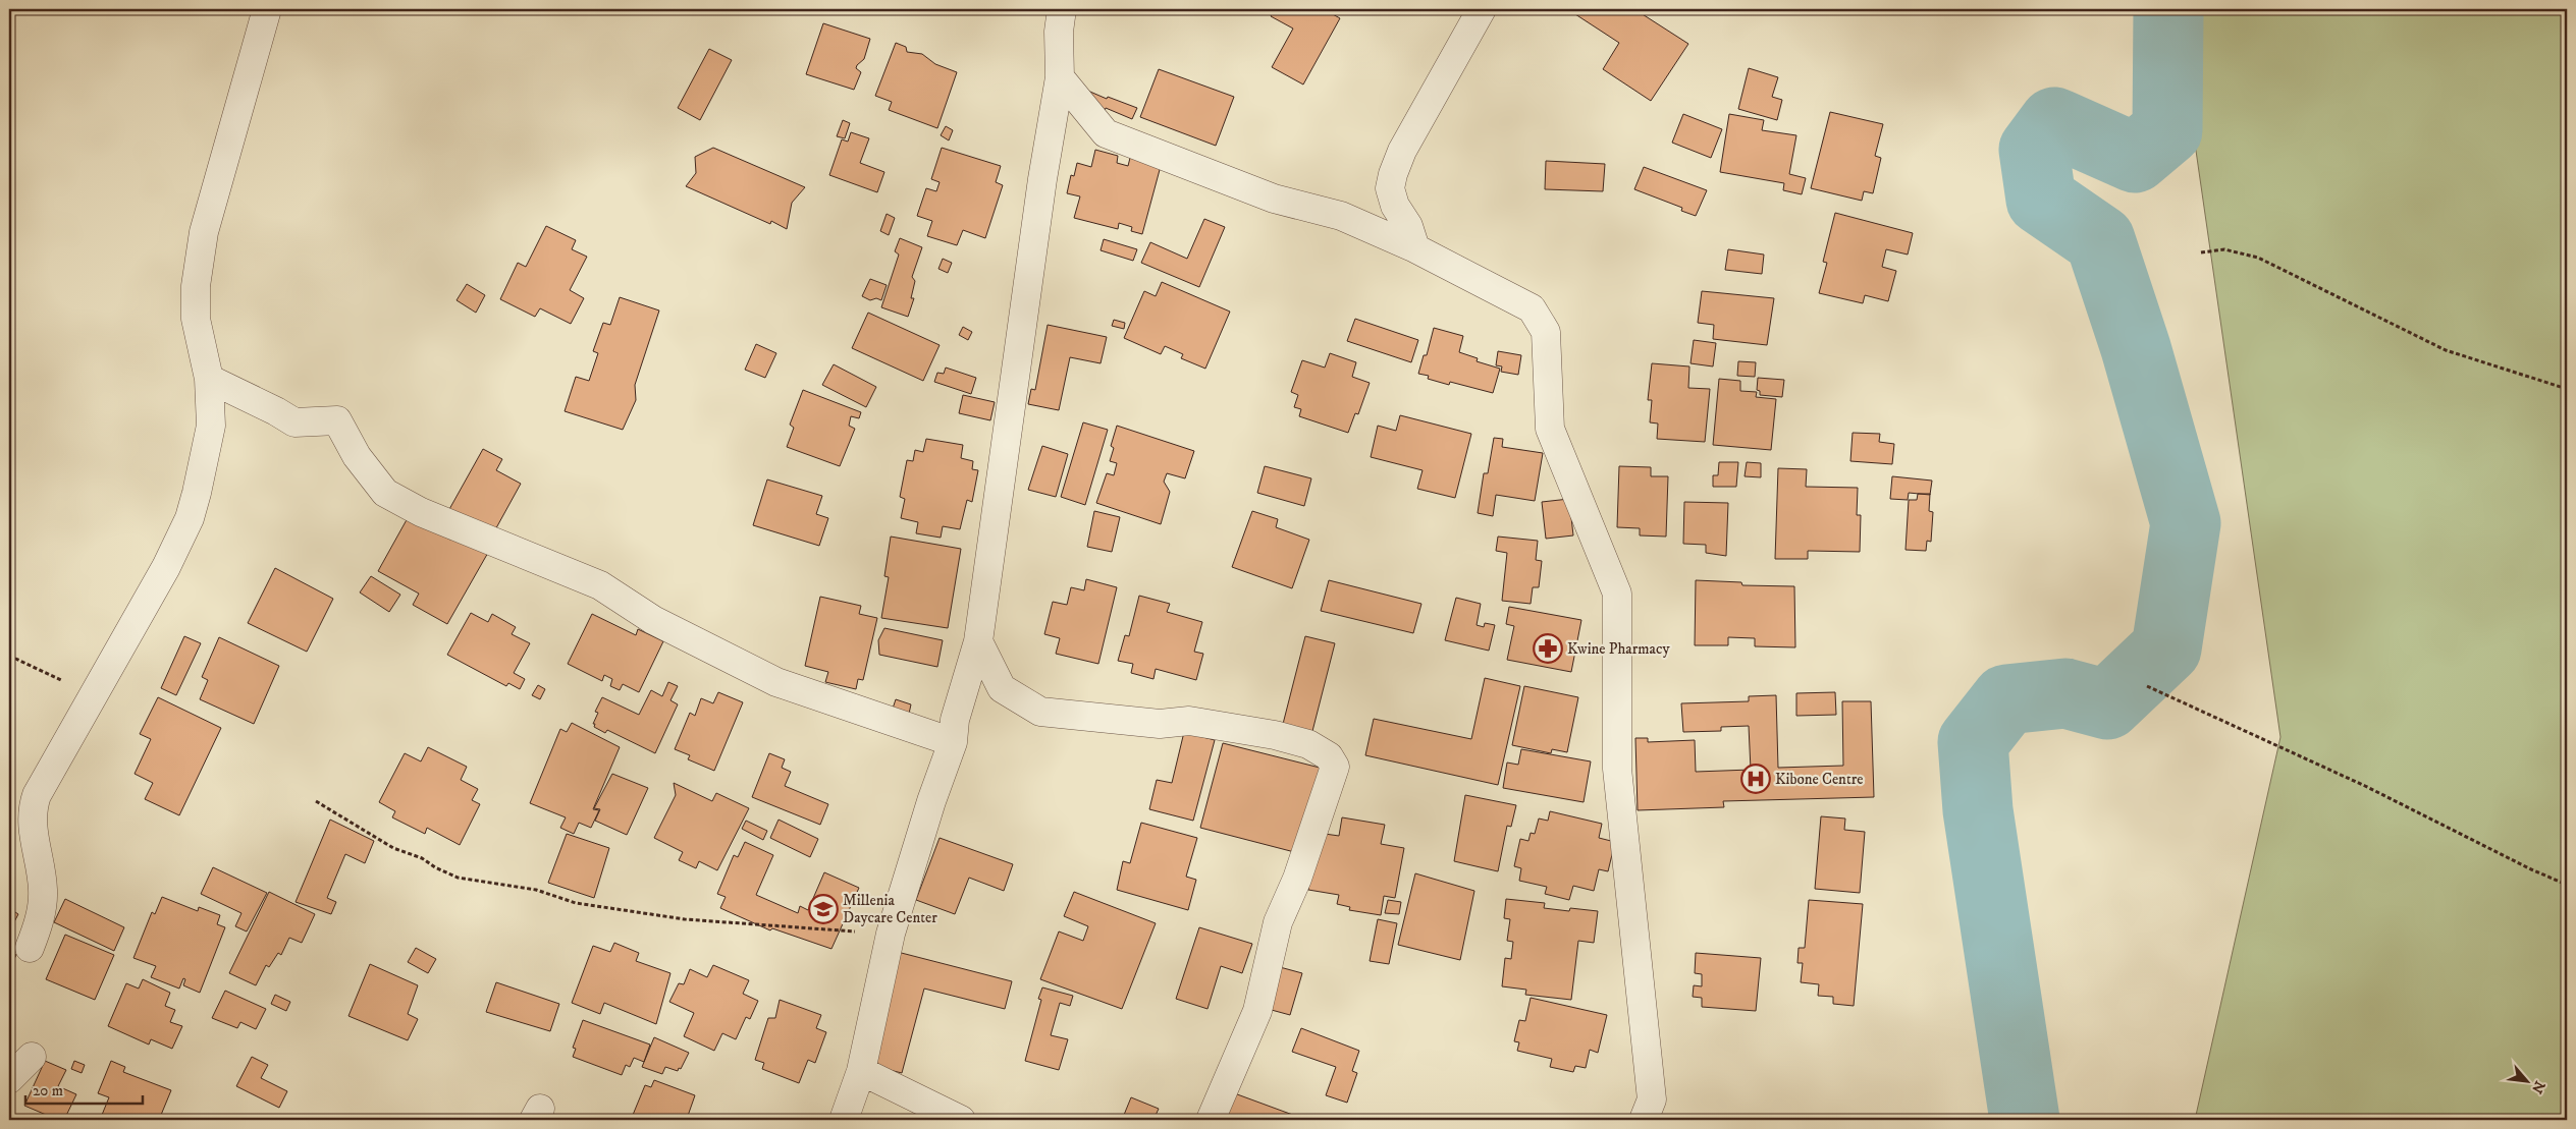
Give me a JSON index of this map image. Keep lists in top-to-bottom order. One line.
{"places":{"pharmacy":["Kwine Pharmacy"],"hospital":["Kibone Centre"],"school or university":["Millenia Daycare Center"]},"scale_bar":"20 m","north":"bottom right"}
